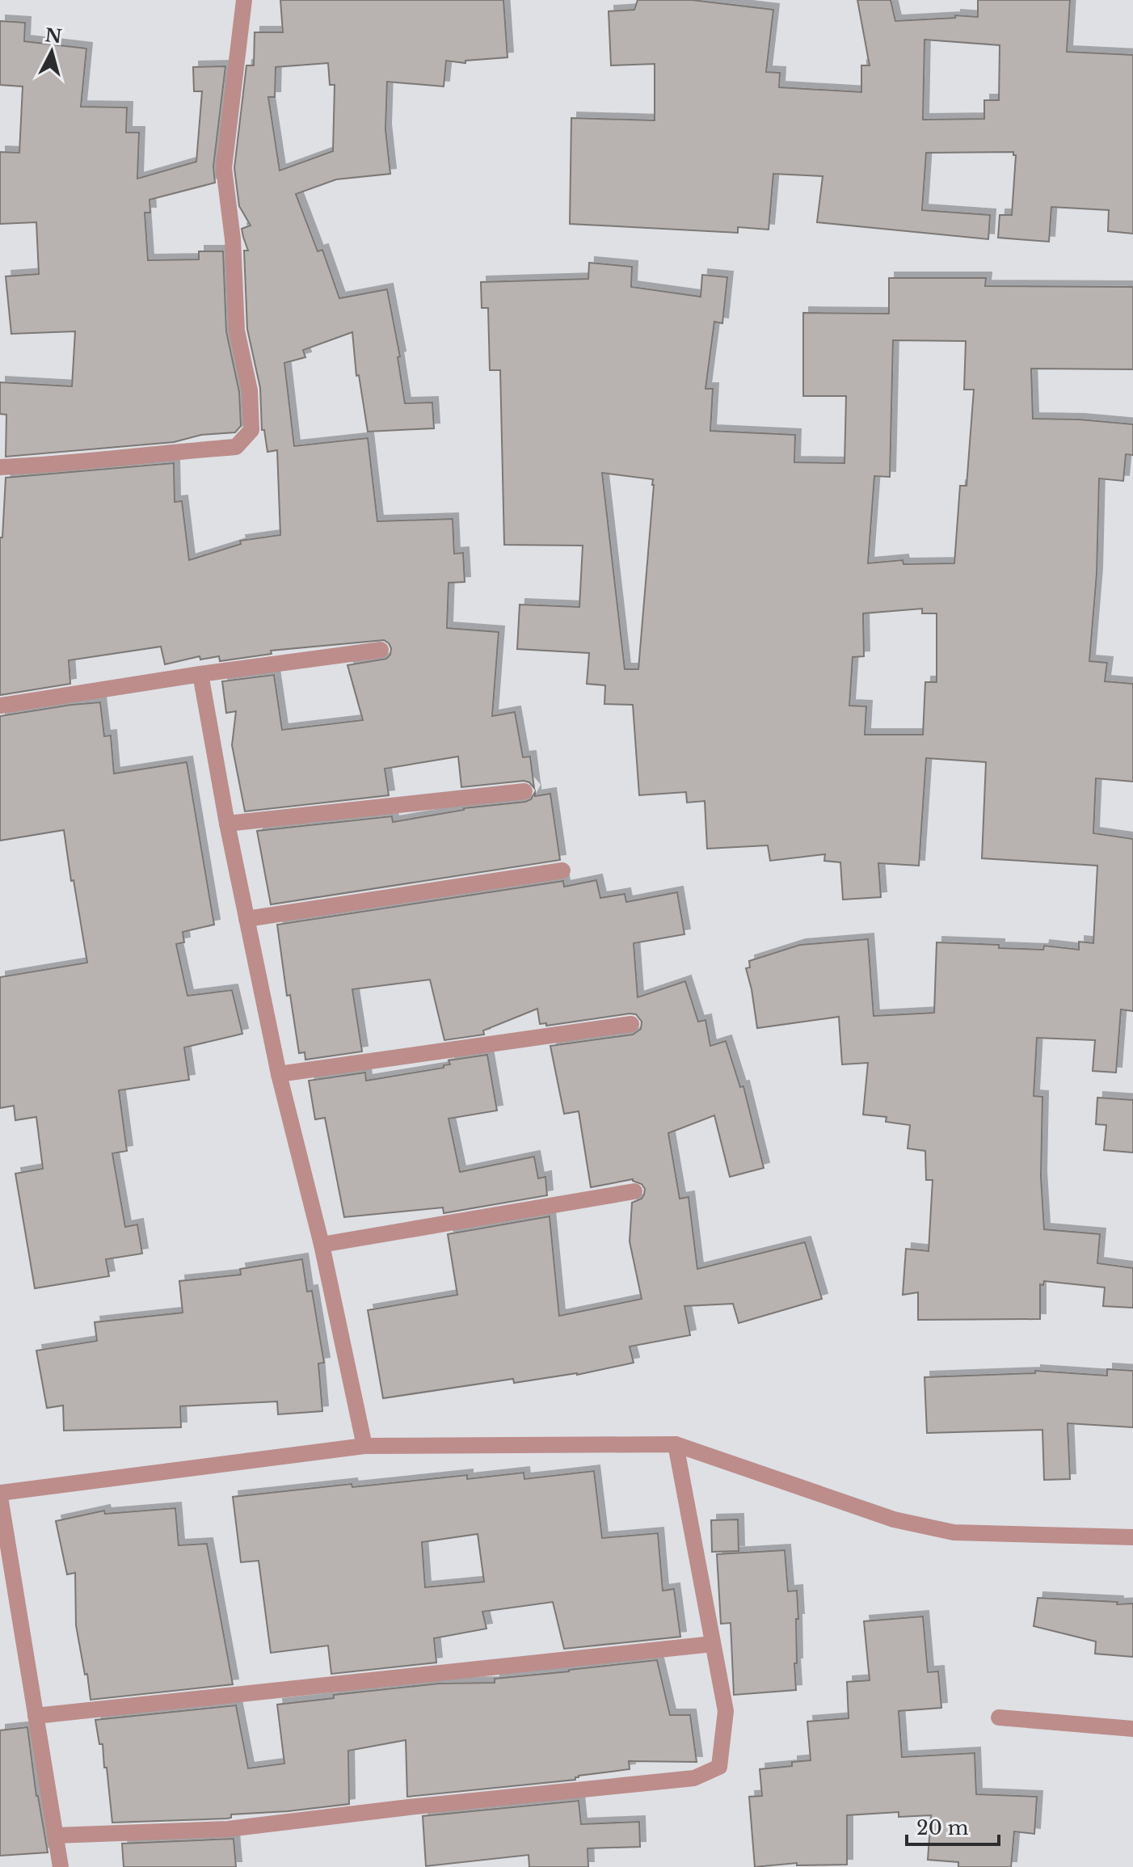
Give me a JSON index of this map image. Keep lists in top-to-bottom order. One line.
{"scale_bar":"20 m","north":"top"}
